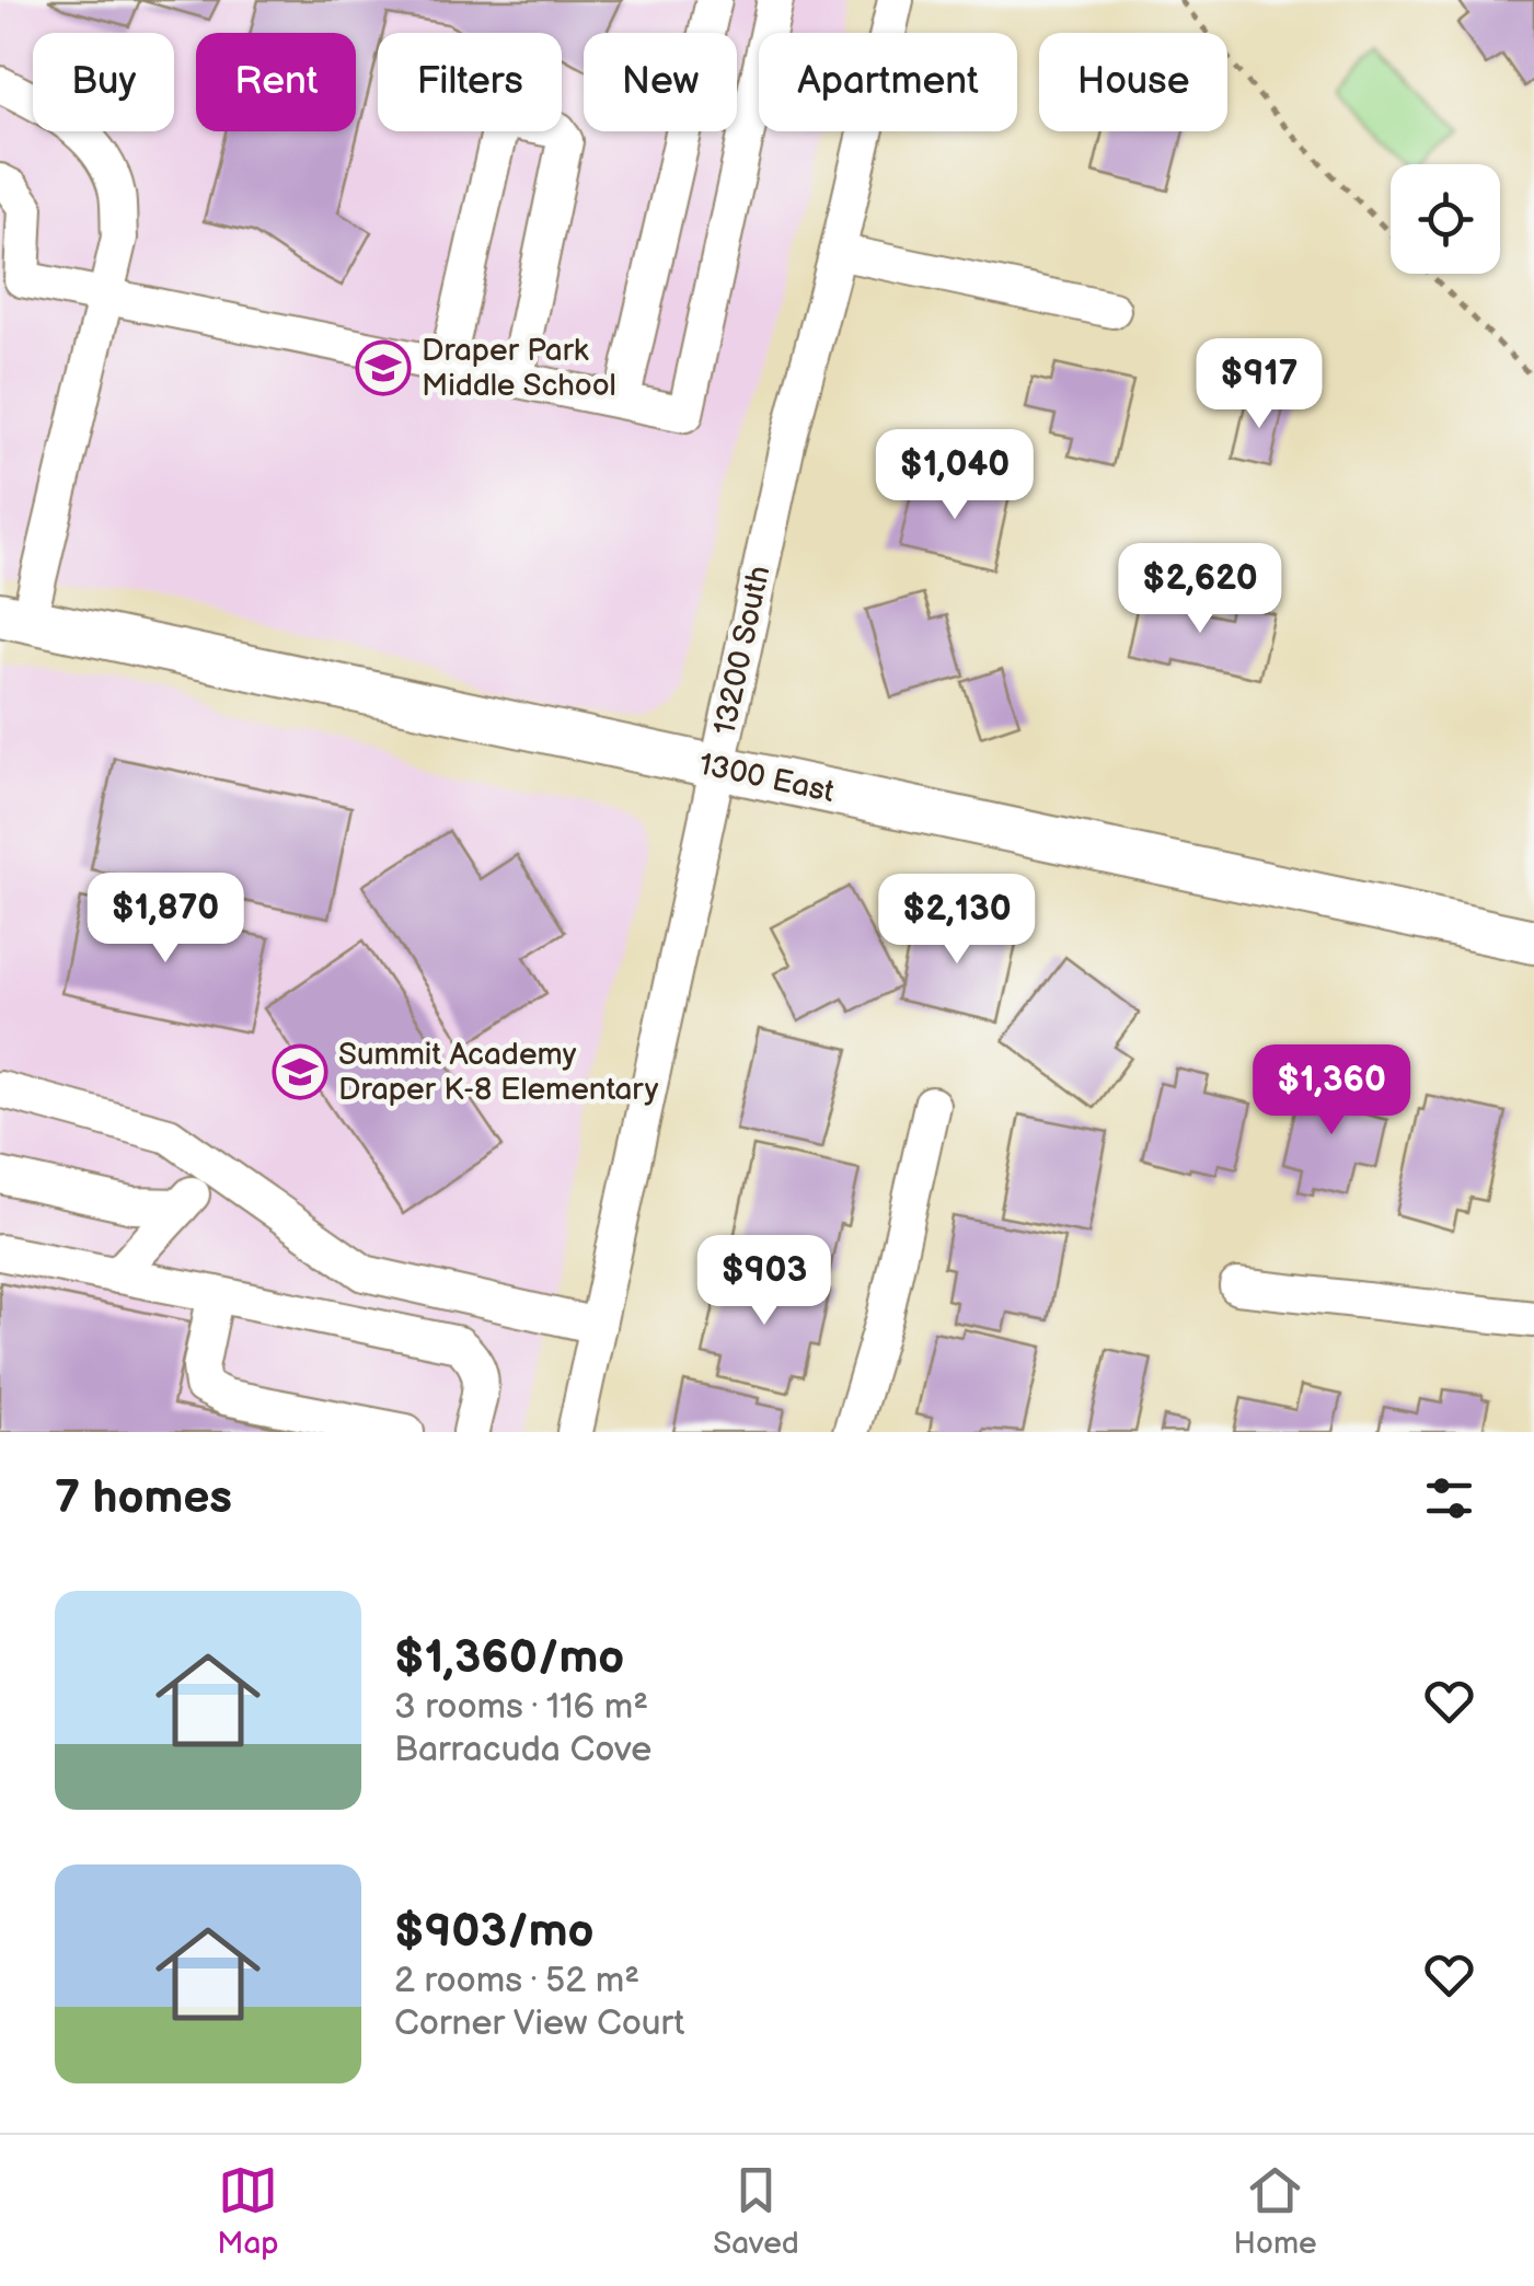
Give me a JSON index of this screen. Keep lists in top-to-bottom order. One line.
{"streets":{"main road":["1300 East"],"street":["13200 South"]},"crossings":[["13200 South","1300 East"]],"places":{"school or university":["Draper Park Middle School","Summit Academy Draper K-8 Elementary"]},"page":{"chip":["Buy","Rent","Filters","New","Apartment","House"],"price":["$917","$1,040","$2,620","$1,870","$2,130","$1,360","$903"],"heading":"7 homes","list":[{"name":"$1,360/mo","note":"3 rooms · 116 m² · Barracuda Cove"},{"name":"$903/mo","note":"2 rooms · 52 m² · Corner View Court"}],"tabs":["Map","Saved","Home"]}}
